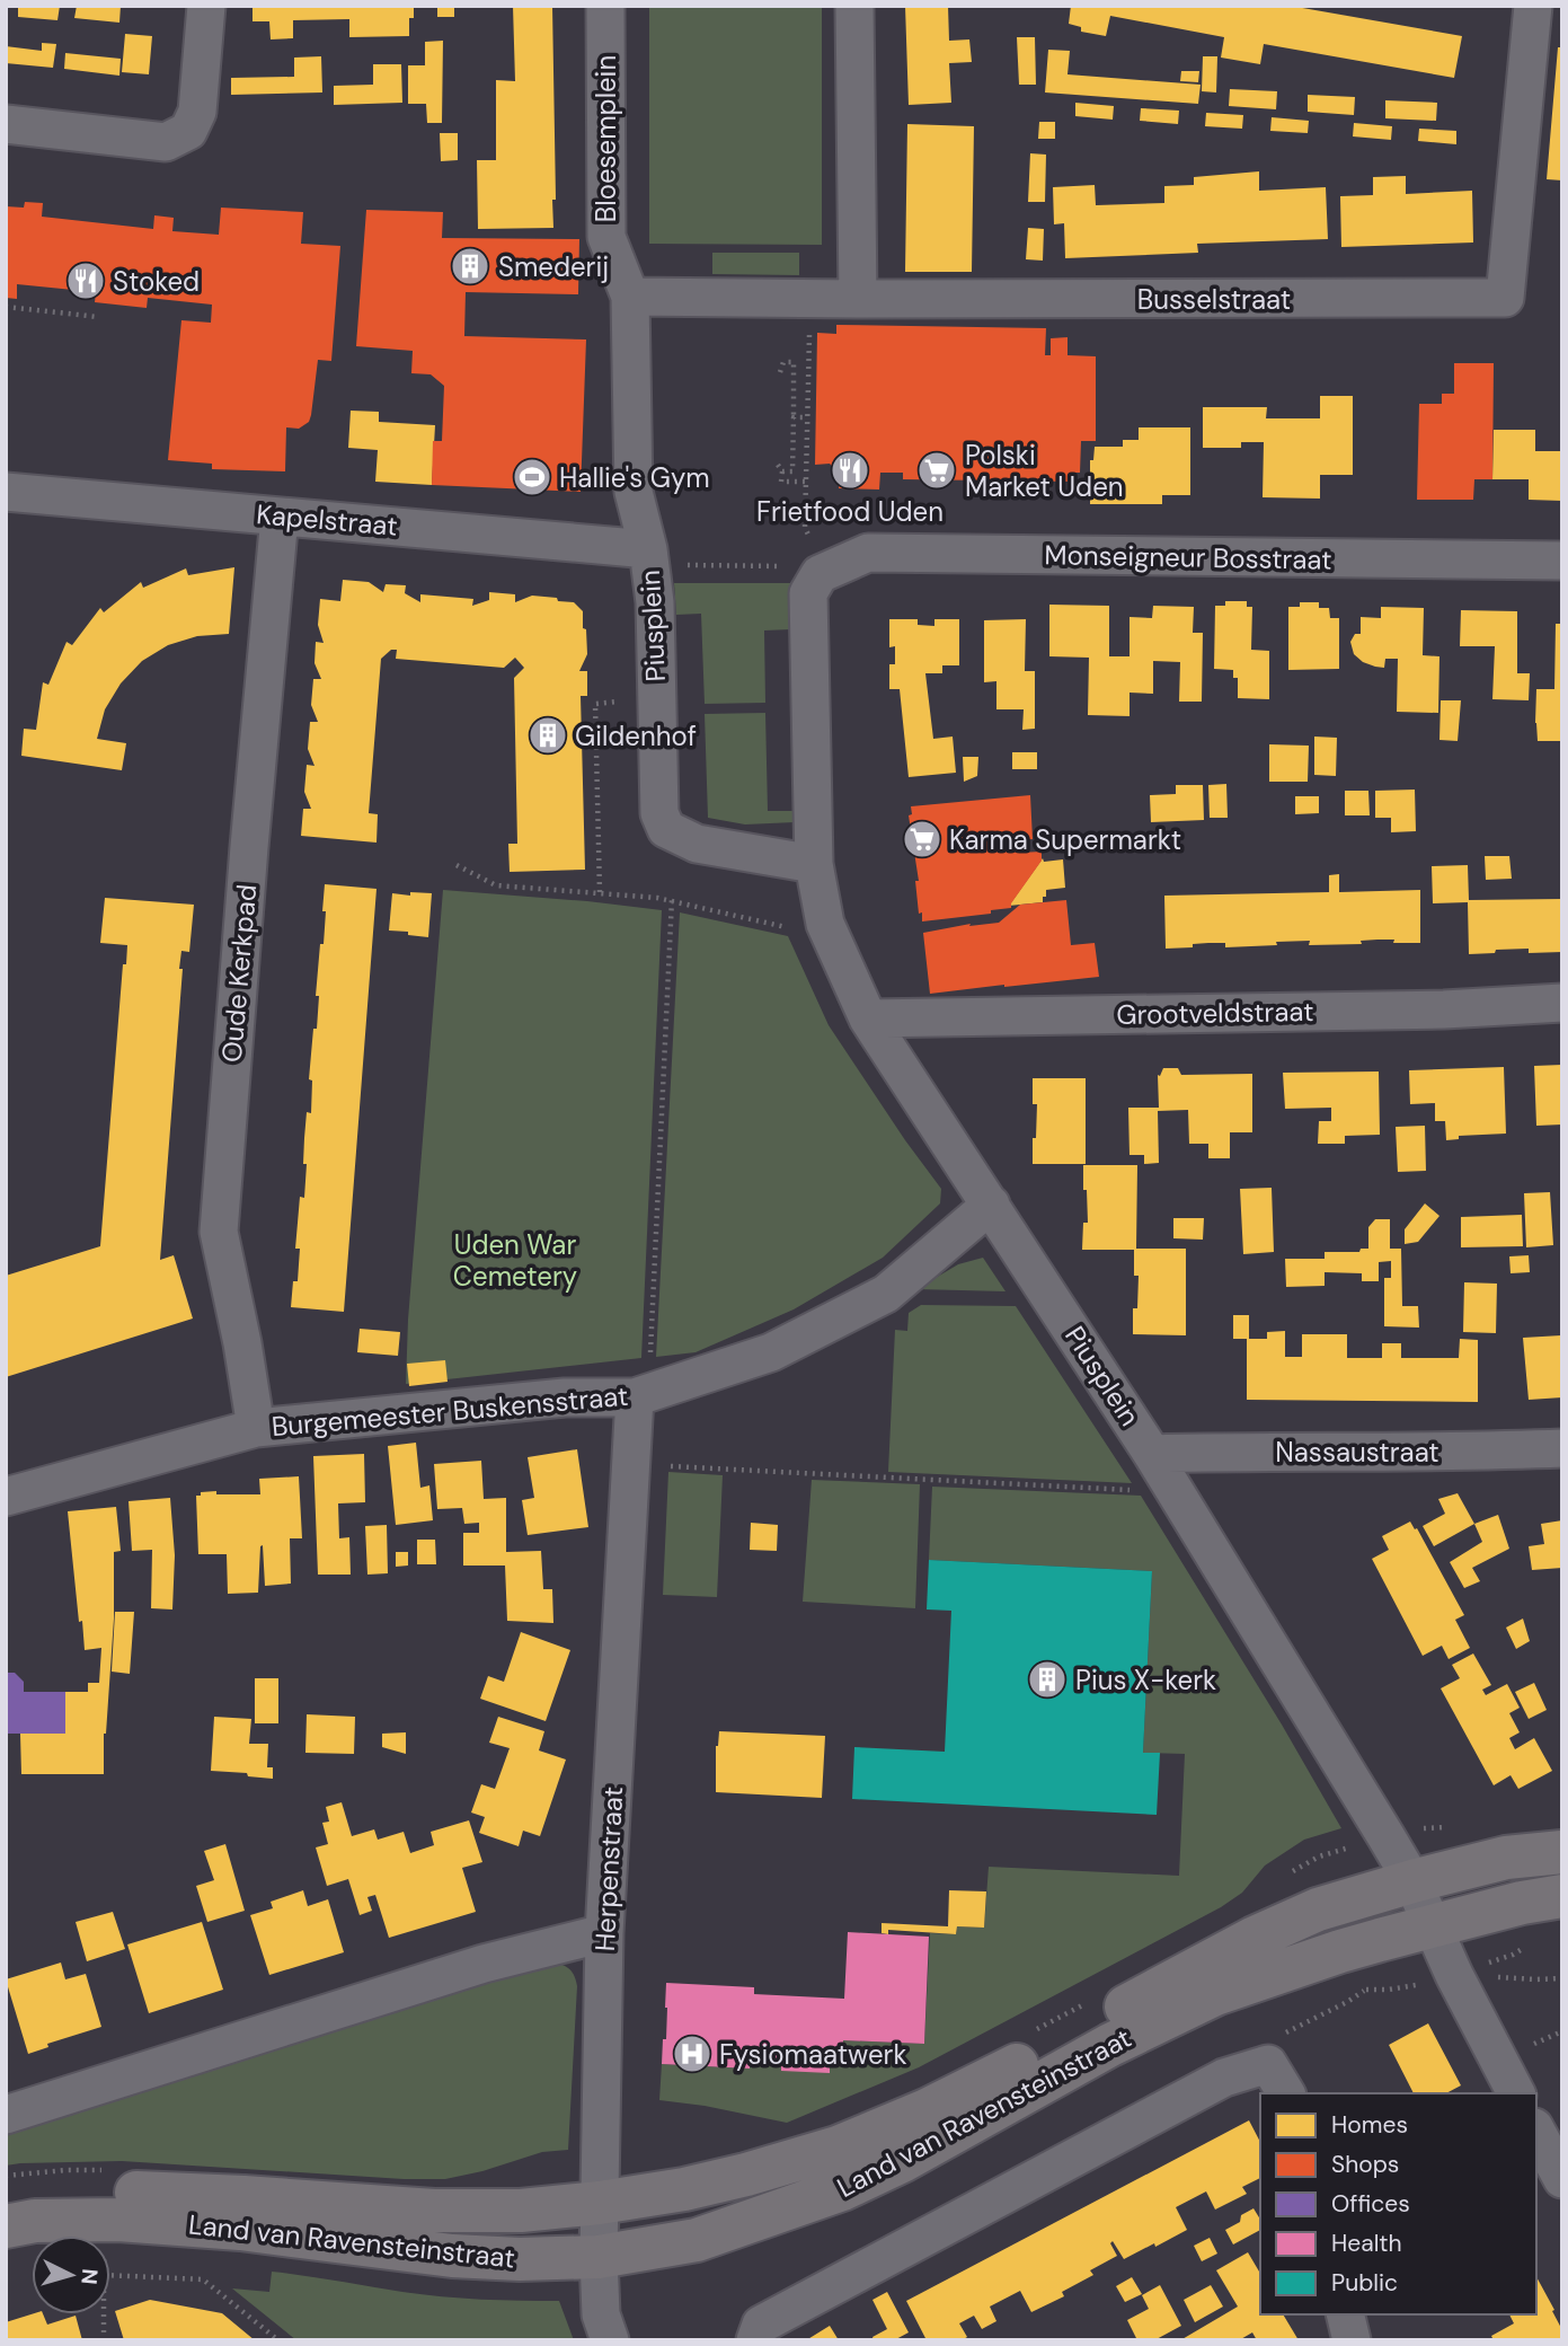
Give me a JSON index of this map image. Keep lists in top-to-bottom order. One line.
{"streets":{"street":["Bloesemplein","Busselstraat","Kapelstraat","Monseigneur Bosstraat","Piusplein","Oude Kerkpad","Grootveldstraat","Burgemeester Buskensstraat","Nassaustraat","Herpenstraat","Land van Ravensteinstraat"]},"crossings":[["Bloesemplein","Busselstraat"],["Bloesemplein","Kapelstraat"],["Bloesemplein","Piusplein"],["Kapelstraat","Piusplein"],["Kapelstraat","Oude Kerkpad"],["Monseigneur Bosstraat","Piusplein"],["Piusplein","Grootveldstraat"],["Piusplein","Burgemeester Buskensstraat"],["Piusplein","Nassaustraat"],["Piusplein","Land van Ravensteinstraat"],["Oude Kerkpad","Burgemeester Buskensstraat"],["Burgemeester Buskensstraat","Herpenstraat"],["Herpenstraat","Land van Ravensteinstraat"]],"parks":["Uden War Cemetery"],"places":{"building":["Smederij","Gildenhof","Pius X-kerk"],"restaurant":["Stoked","Frietfood Uden"],"supermarket":["Polski Market Uden","Karma Supermarkt"],"sports":["Hallie's Gym"],"hospital":["Fysiomaatwerk"]},"legend":["Homes","Shops","Offices","Health","Public"],"north":"right"}
